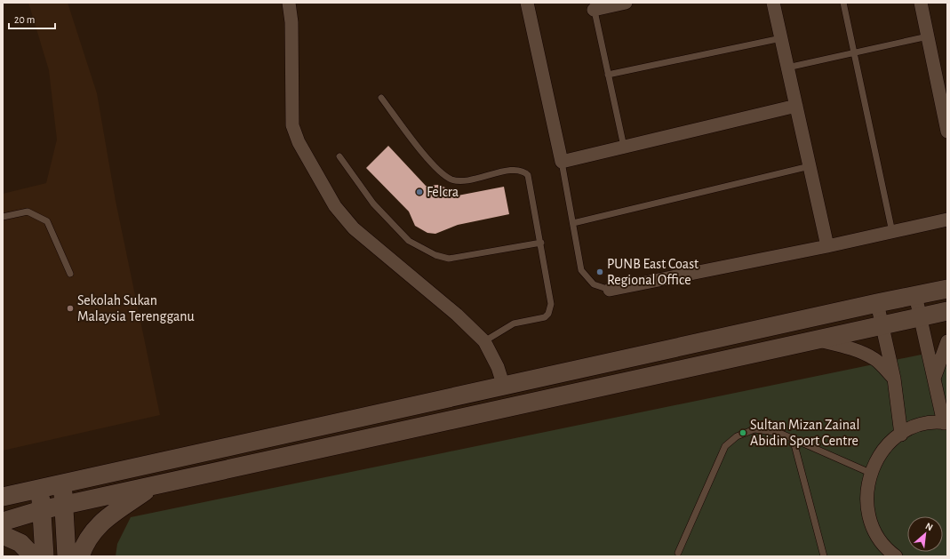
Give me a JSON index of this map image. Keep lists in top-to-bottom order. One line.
{"places":["Felcra","PUNB East Coast Regional Office","Sekolah Sukan Malaysia Terengganu","Sultan Mizan Zainal Abidin Sport Centre"],"scale_bar":"20 m","north":"top right"}
